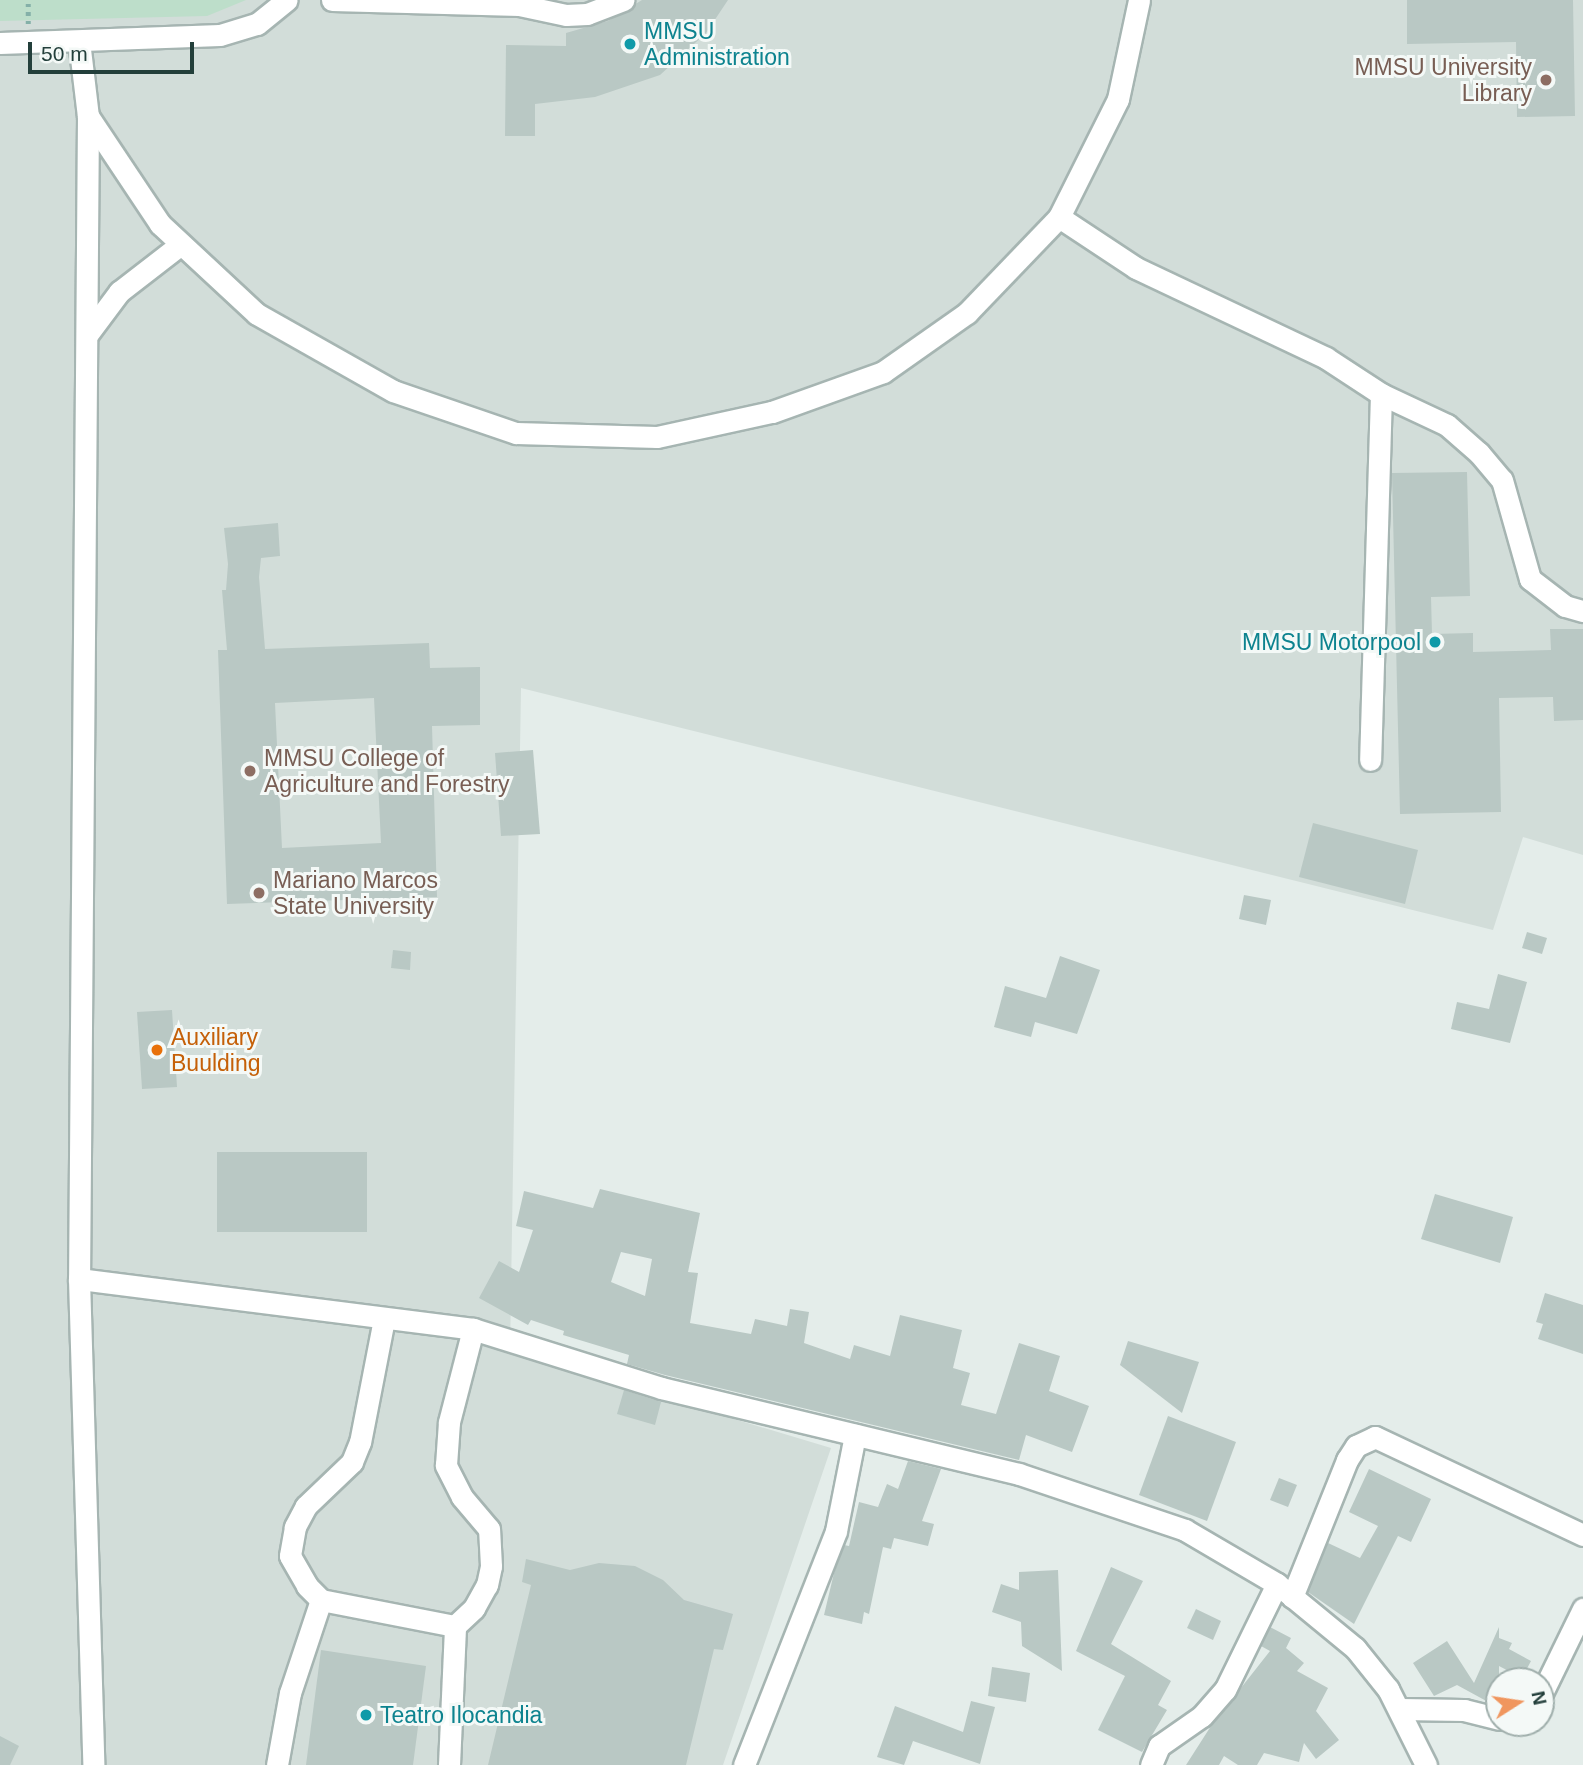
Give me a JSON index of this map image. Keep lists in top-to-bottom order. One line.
{"places":["MMSU Administration","MMSU University Library","MMSU Motorpool","MMSU College of Agriculture and Forestry","Mariano Marcos State University","Auxiliary Buulding","Teatro Ilocandia"],"scale_bar":"50 m","north":"right"}
